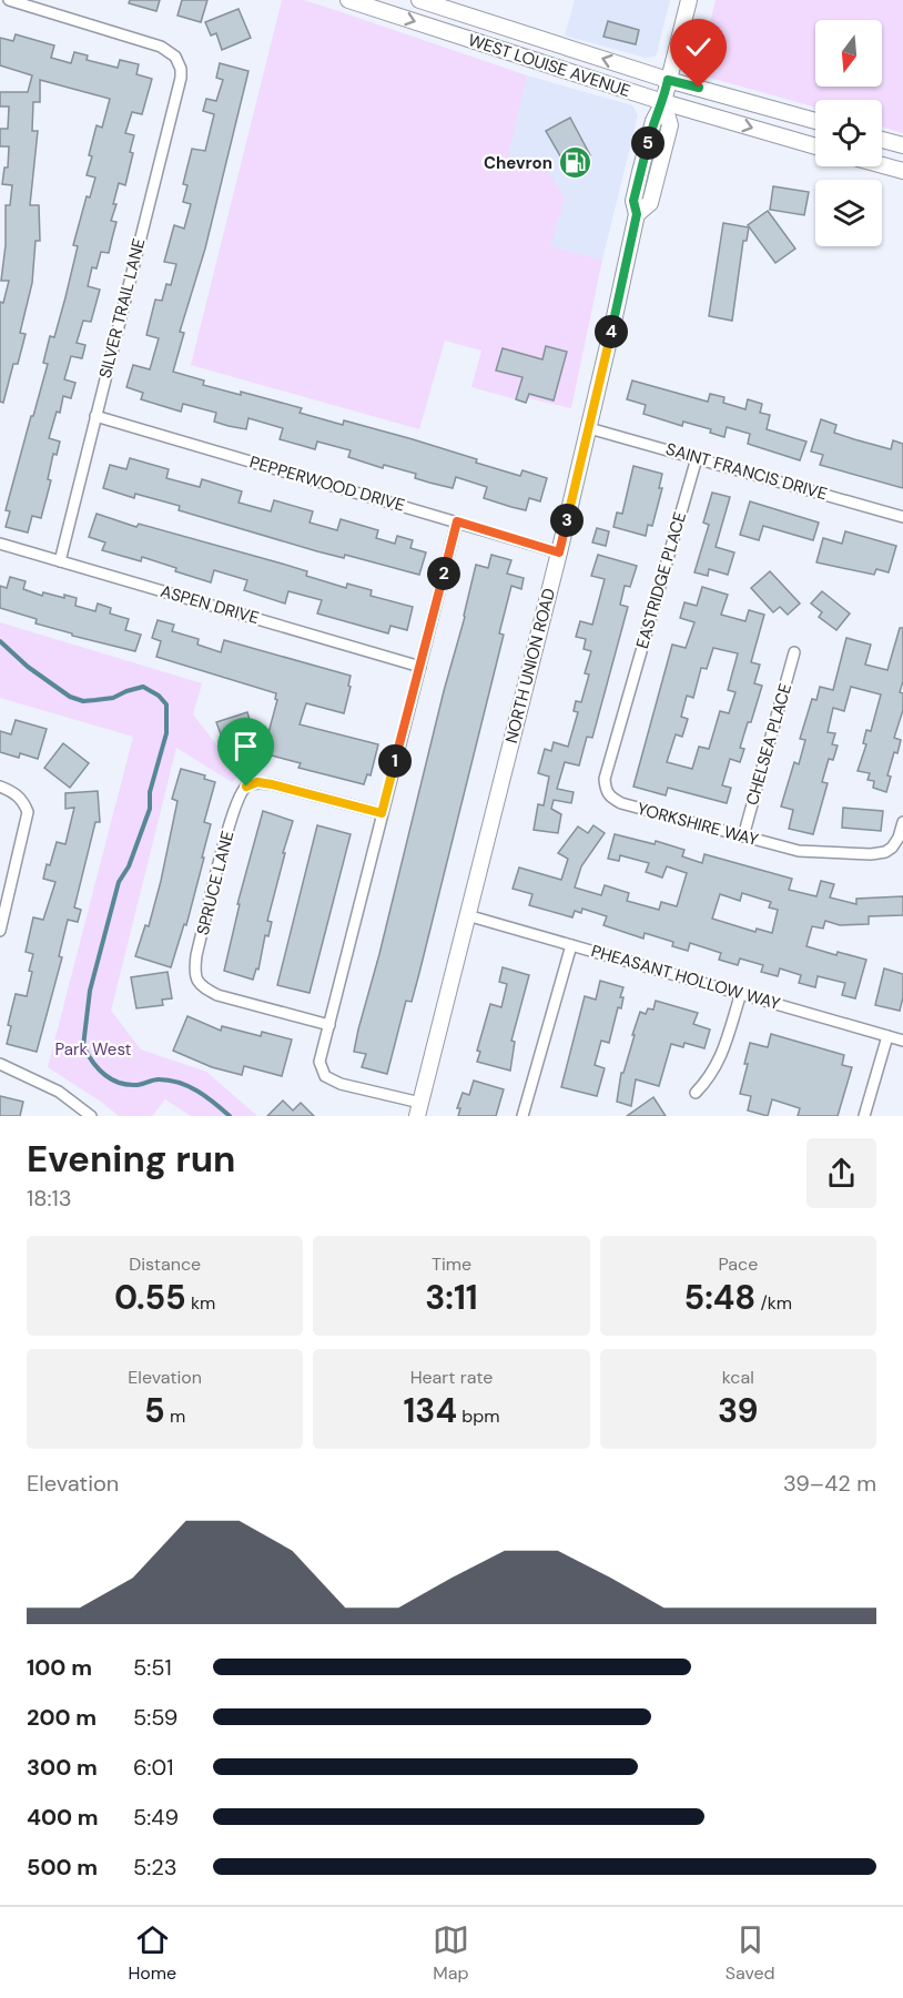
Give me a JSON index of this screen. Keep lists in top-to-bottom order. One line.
{"streets":{"street":["WEST LOUISE AVENUE","SILVER TRAIL LANE","SAINT FRANCIS DRIVE","PEPPERWOOD DRIVE","EASTRIDGE PLACE","ASPEN DRIVE","NORTH UNION ROAD","CHELSEA PLACE","YORKSHIRE WAY","SPRUCE LANE","PHEASANT HOLLOW WAY"]},"crossings":[["WEST LOUISE AVENUE","NORTH UNION ROAD"],["SILVER TRAIL LANE","PEPPERWOOD DRIVE"],["SILVER TRAIL LANE","ASPEN DRIVE"],["SAINT FRANCIS DRIVE","EASTRIDGE PLACE"],["SAINT FRANCIS DRIVE","NORTH UNION ROAD"],["PEPPERWOOD DRIVE","NORTH UNION ROAD"],["EASTRIDGE PLACE","YORKSHIRE WAY"],["NORTH UNION ROAD","PHEASANT HOLLOW WAY"],["CHELSEA PLACE","YORKSHIRE WAY"]],"parks":["Park West"],"places":{"fuel station":["Chevron"]},"north":"bottom","page":{"pins":["5","4","3","2","1"],"heading":["Evening run","18:13"],"stats":[["Distance","0.55 km"],["Time","3:11"],["Pace","5:48 /km"],["Elevation","5 m"],["Heart rate","134 bpm"],["kcal","39"]],"chart":["Elevation","39–42 m"],"list":[{"name":"100 m","note":"5:51"},{"name":"200 m","note":"5:59"},{"name":"300 m","note":"6:01"},{"name":"400 m","note":"5:49"},{"name":"500 m","note":"5:23"}],"tabs":["Home","Map","Saved"]}}
